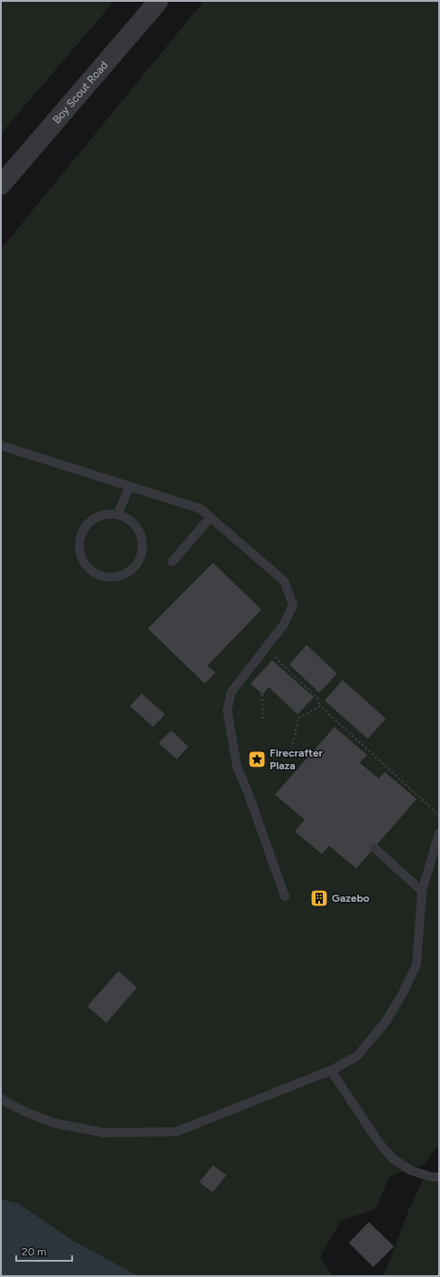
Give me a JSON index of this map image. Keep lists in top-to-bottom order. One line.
{"streets":{"street":["Boy Scout Road"]},"places":{"place":["Firecrafter Plaza"],"building":["Gazebo"]},"scale_bar":"20 m"}
